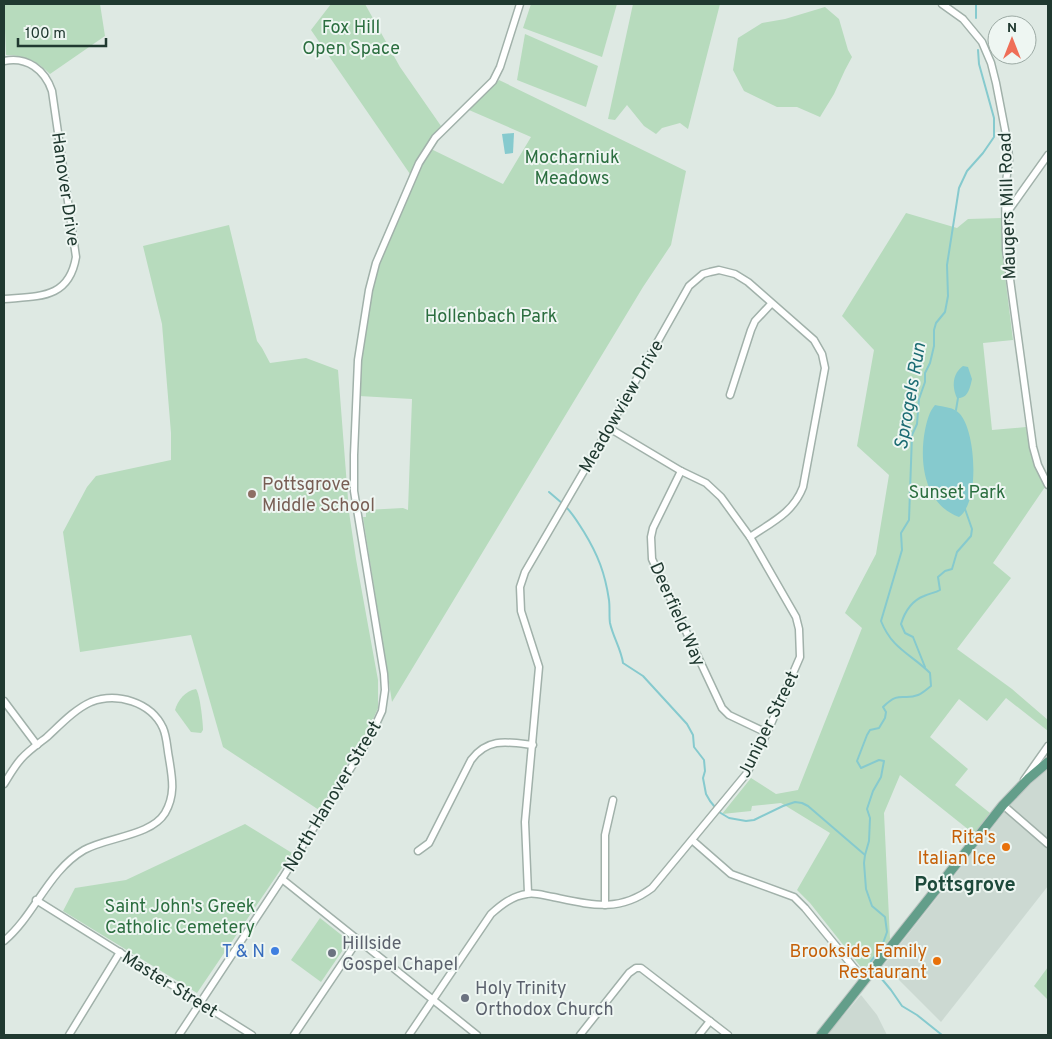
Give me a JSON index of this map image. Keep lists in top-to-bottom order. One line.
{"streets":{"street":["Hanover Drive","Maugers Mill Road","Meadowview Drive","Deerfield Way","Juniper Street","North Hanover Street","Master Street"]},"crossings":[["Meadowview Drive","Juniper Street"],["Deerfield Way","Juniper Street"],["North Hanover Street","Master Street"]],"districts":["Pottsgrove"],"water":["Sprogels Run"],"parks":["Fox Hill Open Space","Mocharniuk Meadows","Hollenbach Park","Sunset Park","Saint John's Greek Catholic Cemetery"],"places":["Pottsgrove Middle School","Rita's Italian Ice","T & N","Hillside Gospel Chapel","Brookside Family Restaurant","Holy Trinity Orthodox Church"],"scale_bar":"100 m","north":"top"}
